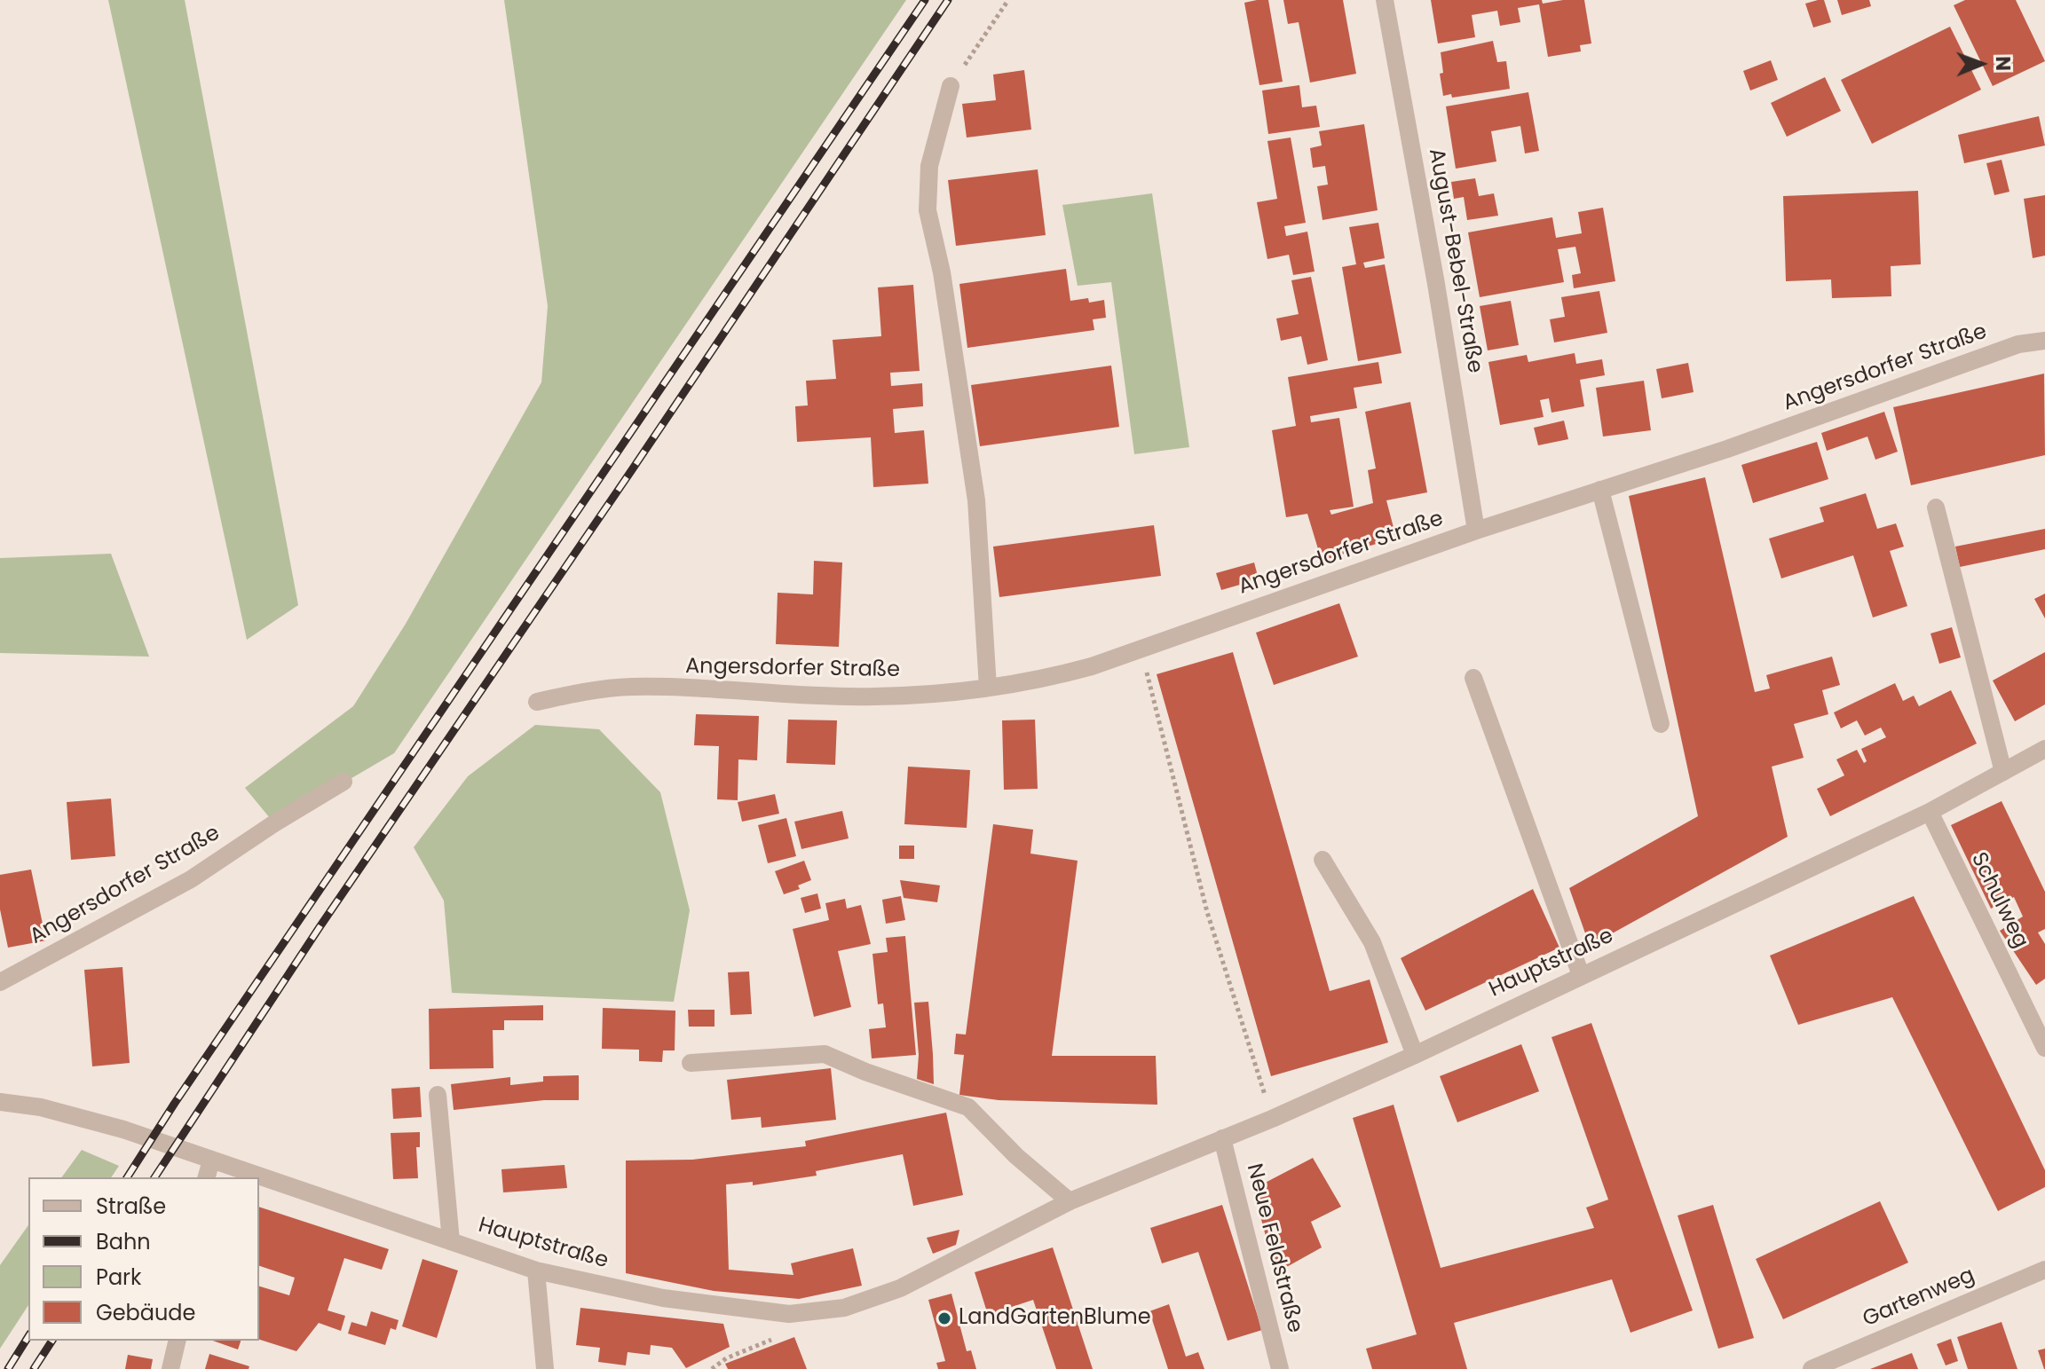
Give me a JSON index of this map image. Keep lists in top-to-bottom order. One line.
{"streets":{"street":["August-Bebel-Straße","Angersdorfer Straße","Schulweg","Hauptstraße","Neue Feldstraße","Gartenweg"]},"crossings":[["August-Bebel-Straße","Angersdorfer Straße"],["Schulweg","Hauptstraße"],["Hauptstraße","Neue Feldstraße"]],"places":["LandGartenBlume"],"legend":["Straße","Bahn","Park","Gebäude"],"north":"right"}
